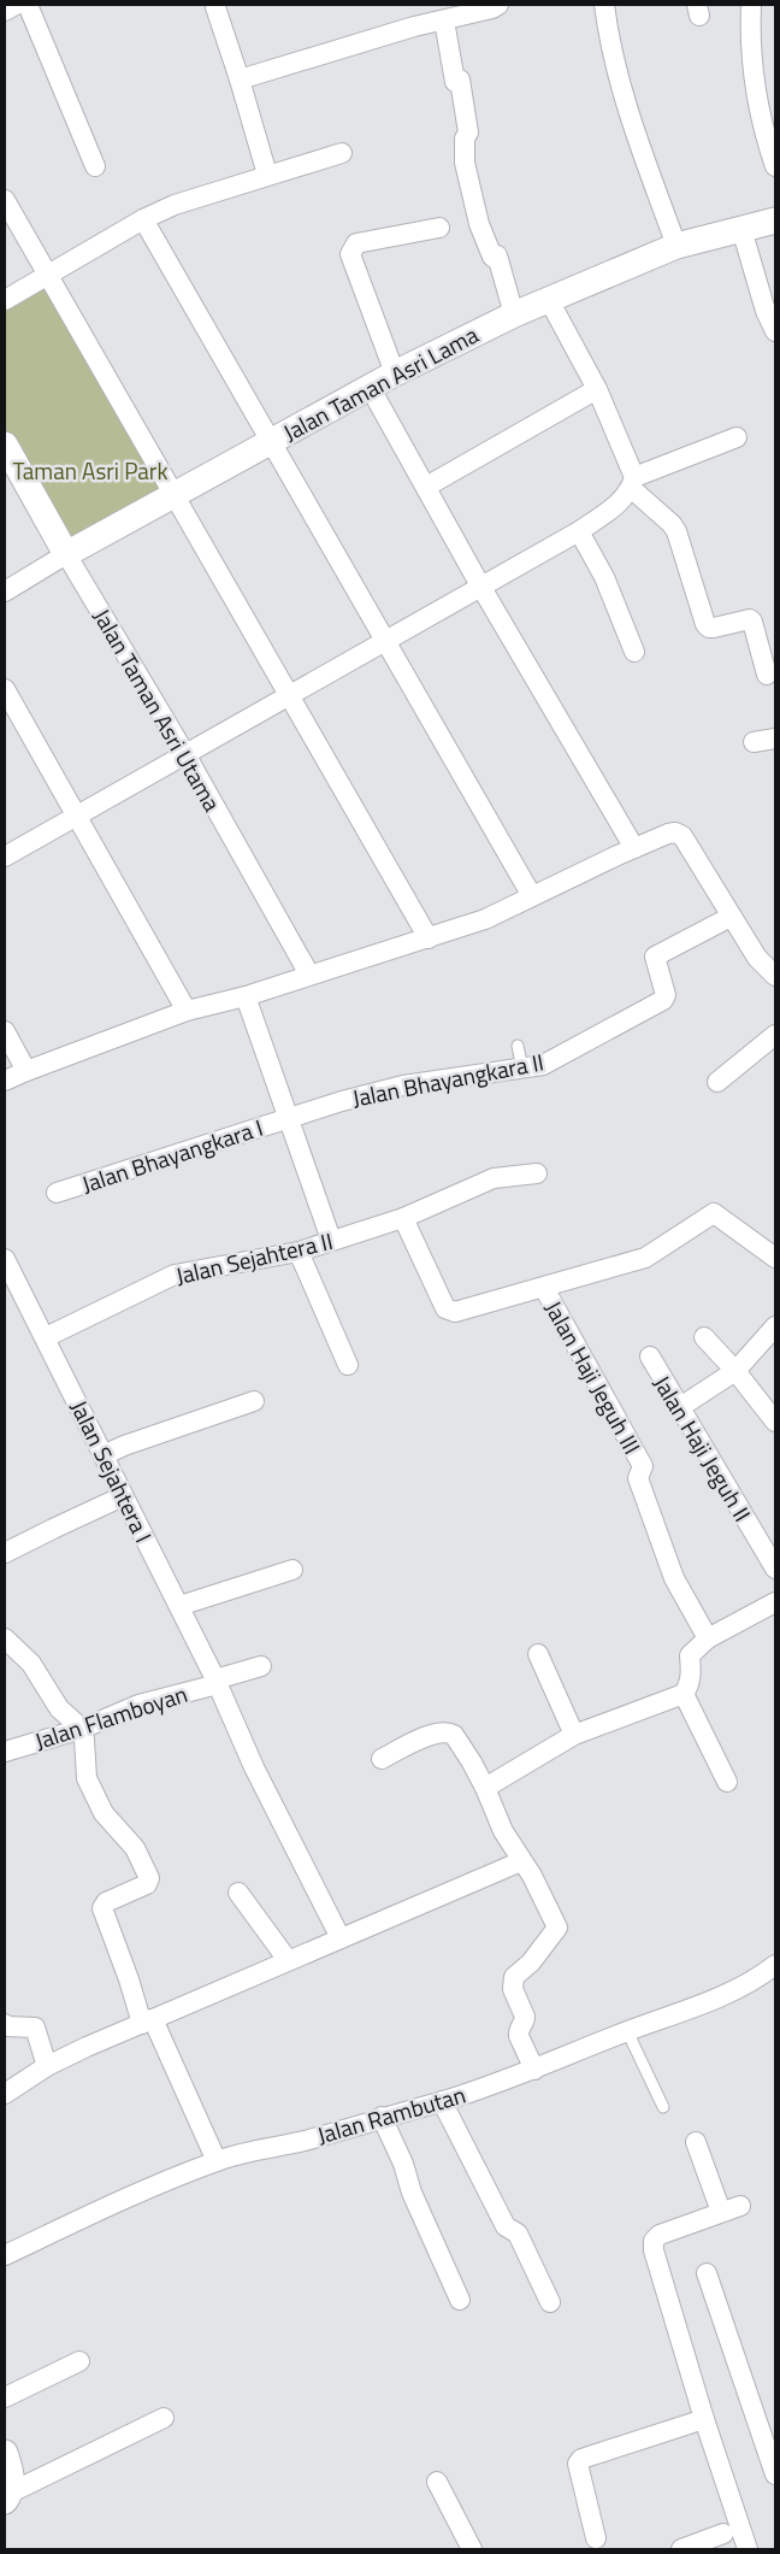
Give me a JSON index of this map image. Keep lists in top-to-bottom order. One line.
{"streets":{"street":["Jalan Taman Asri Lama","Jalan Taman Asri Utama","Jalan Bhayangkara II","Jalan Bhayangkara I","Jalan Sejahtera II","Jalan Haji Jeguh III","Jalan Haji Jeguh II","Jalan Sejahtera I","Jalan Flamboyan","Jalan Rambutan"]},"crossings":[["Jalan Taman Asri Lama","Jalan Taman Asri Utama"],["Jalan Bhayangkara II","Jalan Bhayangkara I"],["Jalan Sejahtera II","Jalan Sejahtera I"],["Jalan Sejahtera I","Jalan Flamboyan"]],"parks":["Taman Asri Park"]}
